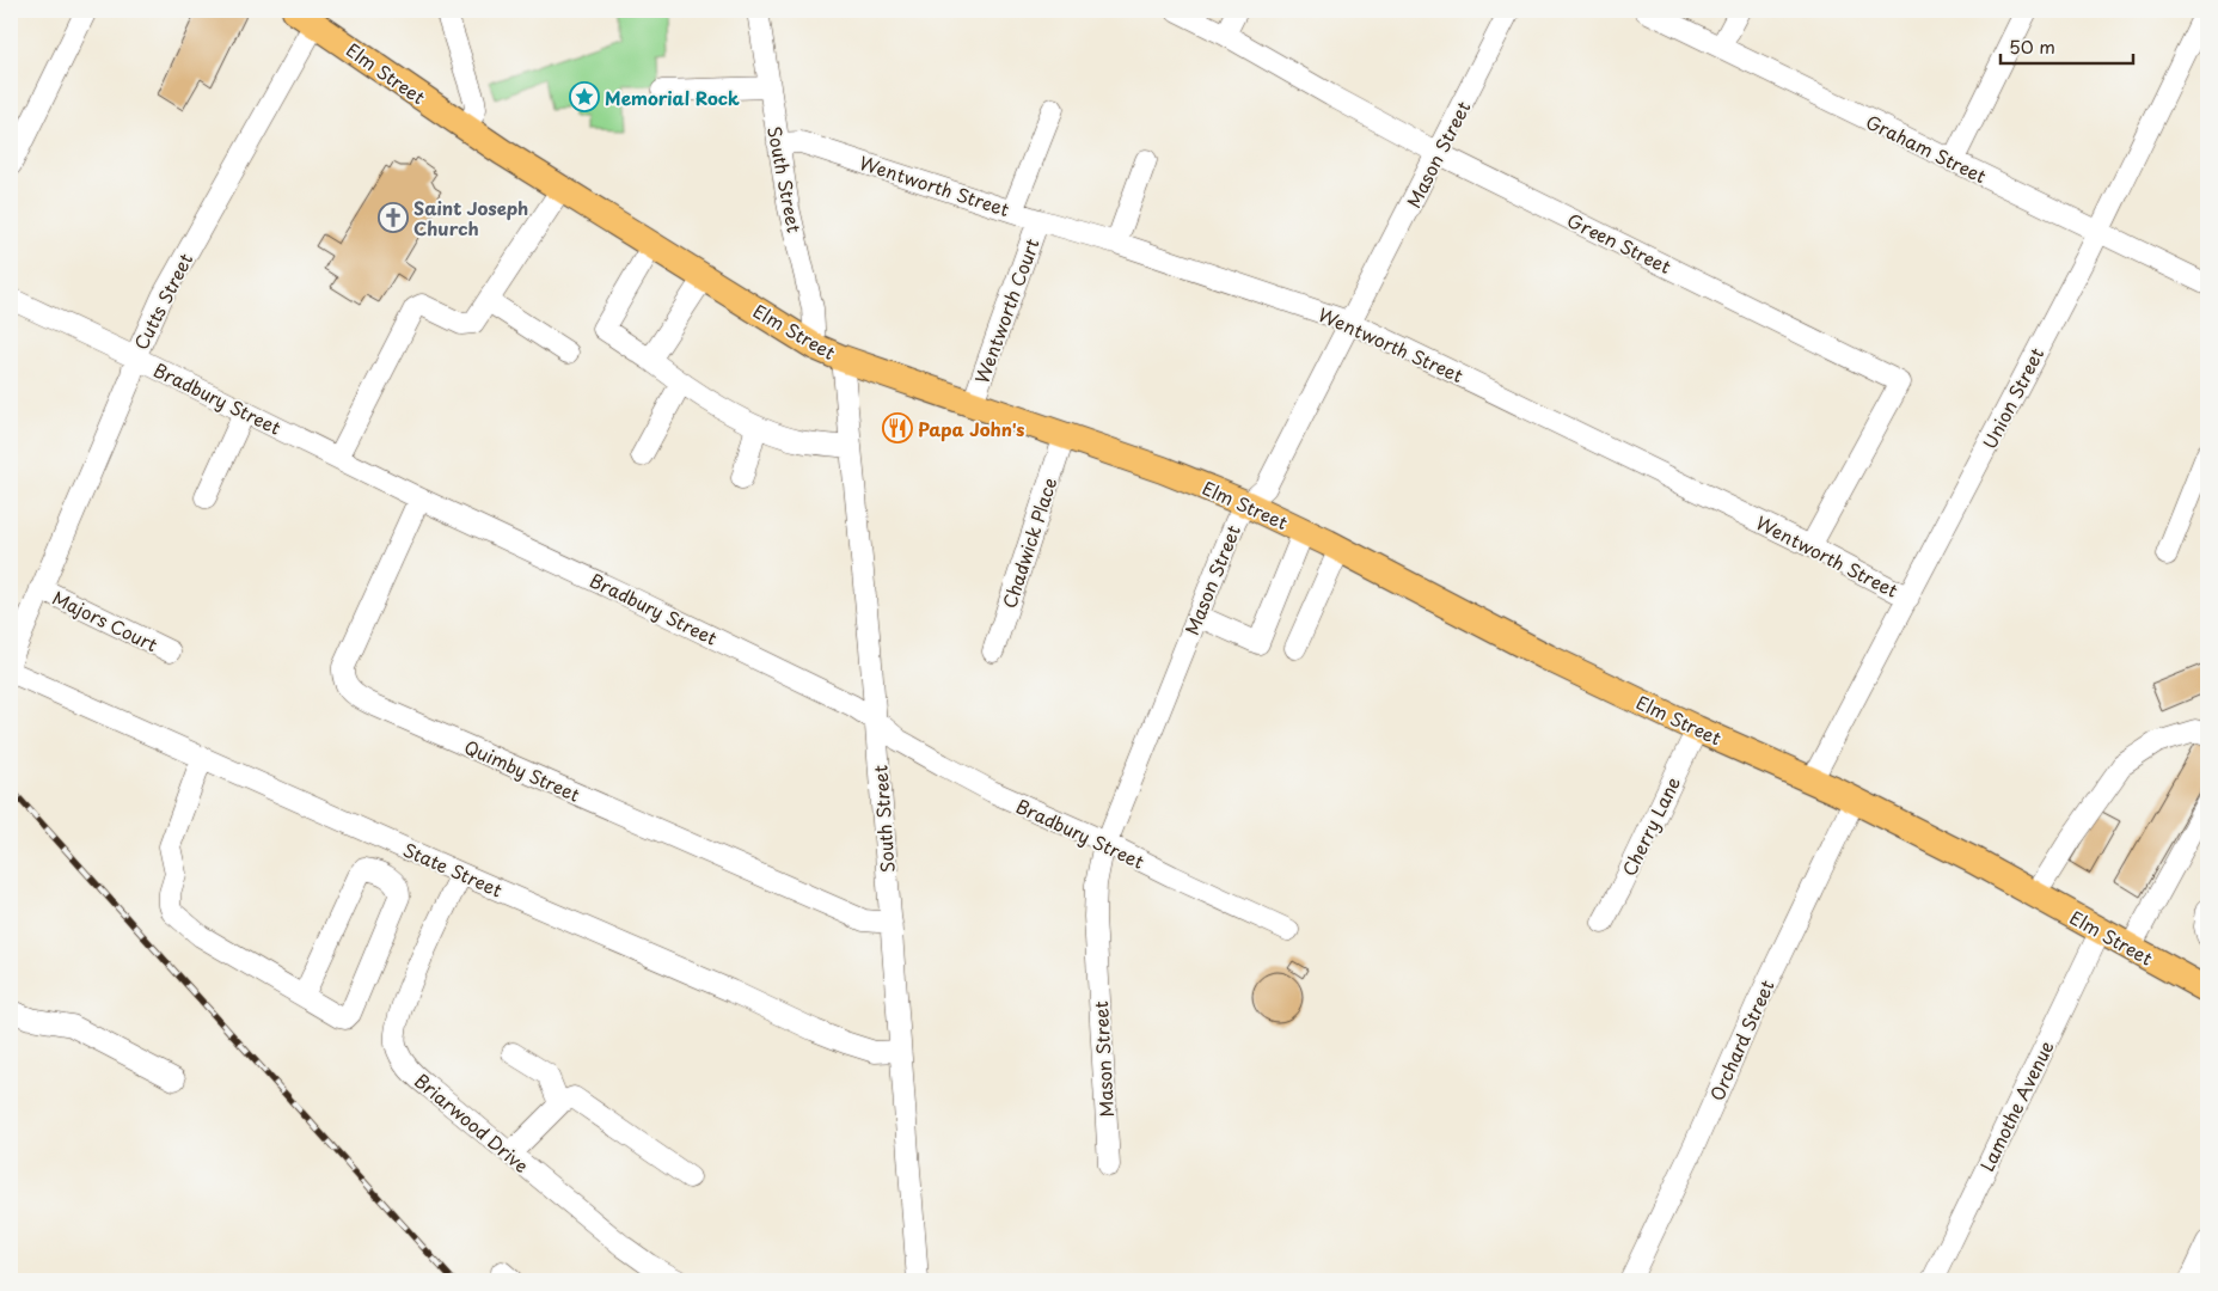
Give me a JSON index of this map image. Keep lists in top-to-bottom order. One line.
{"streets":{"main road":["Elm Street"],"street":["Graham Street","Mason Street","South Street","Wentworth Street","Green Street","Cutts Street","Wentworth Court","Bradbury Street","Union Street","Chadwick Place","Majors Court","Quimby Street","Cherry Lane","State Street","Orchard Street","Lamothe Avenue","Briarwood Drive"]},"crossings":[["Elm Street","Mason Street"],["Elm Street","South Street"],["Elm Street","Cutts Street"],["Elm Street","Wentworth Court"],["Elm Street","Union Street"],["Elm Street","Chadwick Place"],["Elm Street","Cherry Lane"],["Elm Street","Orchard Street"],["Elm Street","Lamothe Avenue"],["Graham Street","Union Street"],["Mason Street","Wentworth Street"],["Mason Street","Green Street"],["Mason Street","Bradbury Street"],["South Street","Wentworth Street"],["South Street","Bradbury Street"],["South Street","Quimby Street"],["South Street","State Street"],["Wentworth Street","Green Street"],["Wentworth Street","Wentworth Court"],["Wentworth Street","Union Street"],["Cutts Street","Bradbury Street"],["Cutts Street","Majors Court"],["Bradbury Street","Quimby Street"],["State Street","Briarwood Drive"]],"places":{"place":["Memorial Rock"],"church":["Saint Joseph Church"],"restaurant":["Papa John's"]},"scale_bar":"50 m"}
